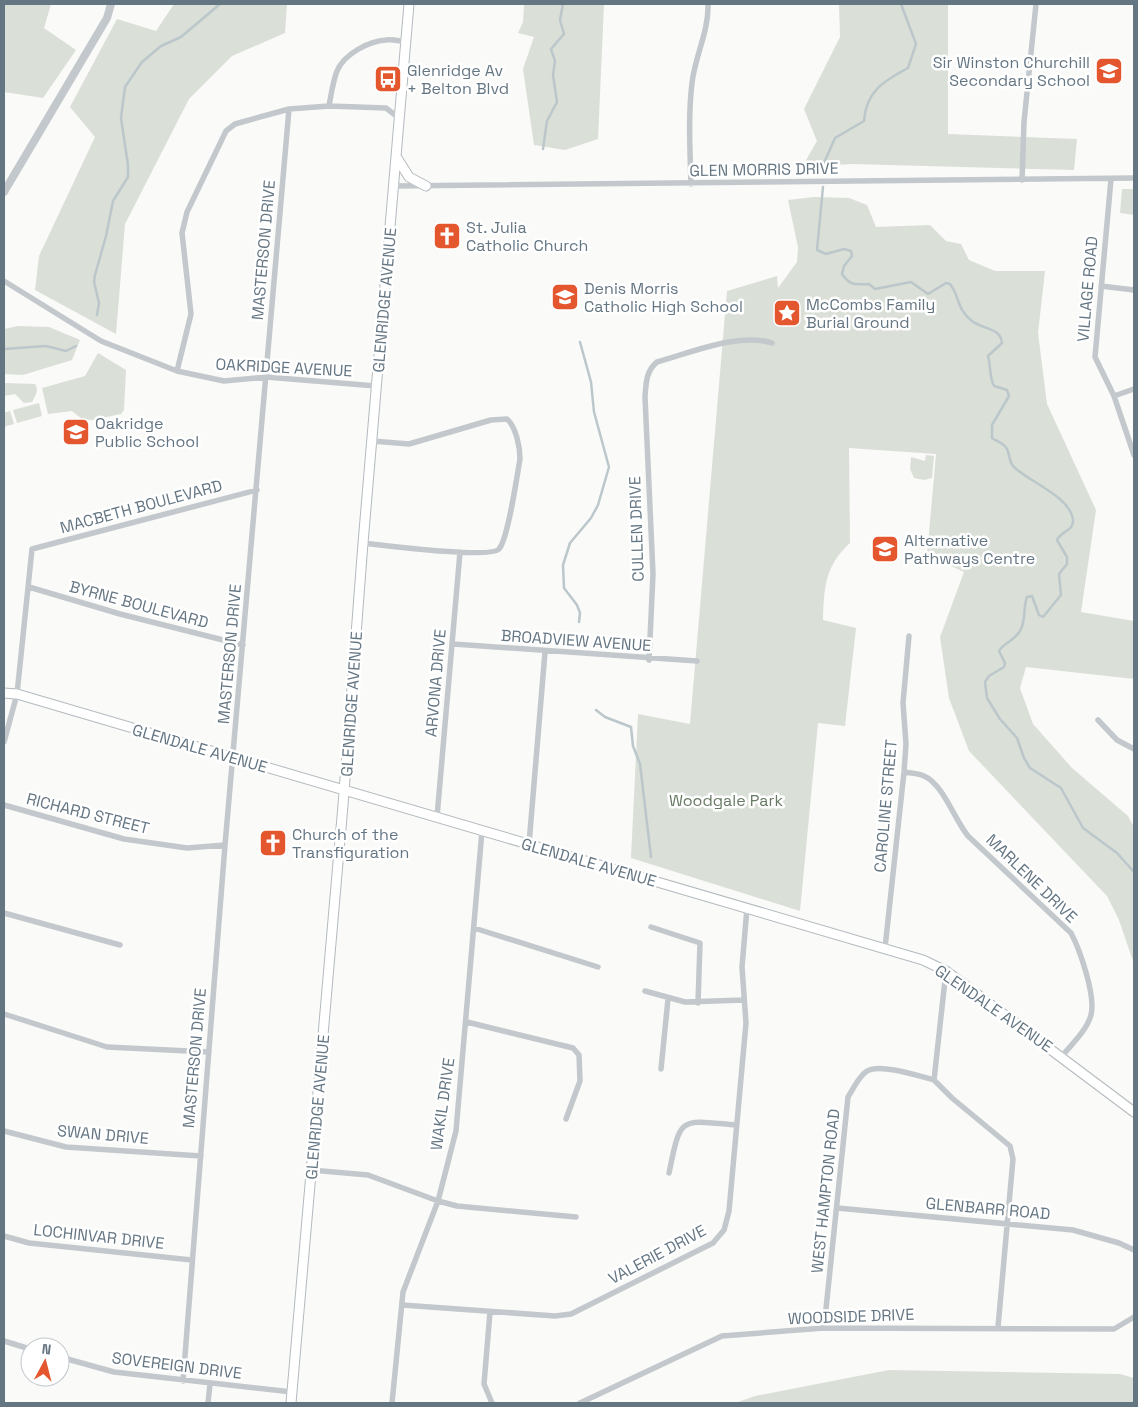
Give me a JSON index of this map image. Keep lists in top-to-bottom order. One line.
{"streets":{"main road":["GLENRIDGE AVENUE","GLENDALE AVENUE"],"street":["GLEN MORRIS DRIVE","MASTERSON DRIVE","VILLAGE ROAD","OAKRIDGE AVENUE","MACBETH BOULEVARD","CULLEN DRIVE","BYRNE BOULEVARD","BROADVIEW AVENUE","ARVONA DRIVE","CAROLINE STREET","RICHARD STREET","MARLENE DRIVE","WAKIL DRIVE","SWAN DRIVE","WEST HAMPTON ROAD","GLENBARR ROAD","LOCHINVAR DRIVE","VALERIE DRIVE","WOODSIDE DRIVE","SOVEREIGN DRIVE"]},"crossings":[["GLEN MORRIS DRIVE","VILLAGE ROAD"],["GLEN MORRIS DRIVE","GLENRIDGE AVENUE"],["MASTERSON DRIVE","OAKRIDGE AVENUE"],["MASTERSON DRIVE","MACBETH BOULEVARD"],["MASTERSON DRIVE","BYRNE BOULEVARD"],["MASTERSON DRIVE","GLENDALE AVENUE"],["MASTERSON DRIVE","RICHARD STREET"],["MASTERSON DRIVE","SWAN DRIVE"],["MASTERSON DRIVE","LOCHINVAR DRIVE"],["MASTERSON DRIVE","SOVEREIGN DRIVE"],["GLENRIDGE AVENUE","OAKRIDGE AVENUE"],["GLENRIDGE AVENUE","GLENDALE AVENUE"],["GLENRIDGE AVENUE","SOVEREIGN DRIVE"],["MACBETH BOULEVARD","BYRNE BOULEVARD"],["CULLEN DRIVE","BROADVIEW AVENUE"],["BROADVIEW AVENUE","ARVONA DRIVE"],["ARVONA DRIVE","GLENDALE AVENUE"],["GLENDALE AVENUE","CAROLINE STREET"],["GLENDALE AVENUE","MARLENE DRIVE"],["GLENDALE AVENUE","WAKIL DRIVE"],["GLENDALE AVENUE","VALERIE DRIVE"],["CAROLINE STREET","MARLENE DRIVE"],["WAKIL DRIVE","VALERIE DRIVE"],["WEST HAMPTON ROAD","GLENBARR ROAD"],["WEST HAMPTON ROAD","WOODSIDE DRIVE"]],"parks":["Woodgale Park"],"places":{"school or university":["Sir Winston Churchill Secondary School","Denis Morris Catholic High School","Oakridge Public School","Alternative Pathways Centre"],"bus stop":["Glenridge Av + Belton Blvd"],"church":["St. Julia Catholic Church","Church of the Transfiguration"],"place":["McCombs Family Burial Ground"]},"north":"top"}
